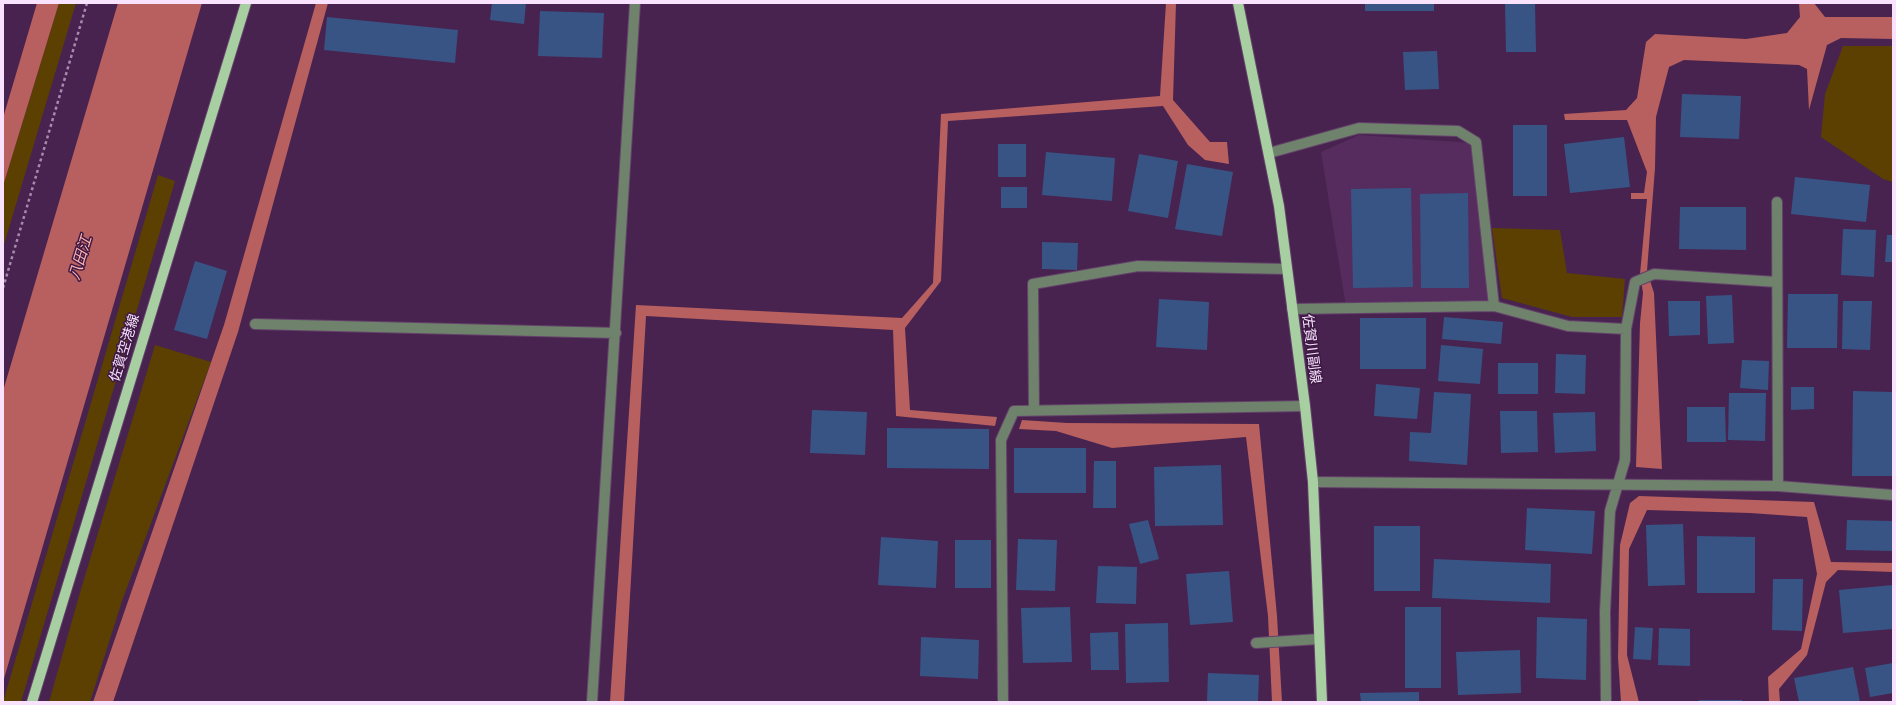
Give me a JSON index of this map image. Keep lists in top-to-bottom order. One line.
{"streets":{"main road":["佐賀空港線","佐賀川副線"]},"water":["八田江"]}
